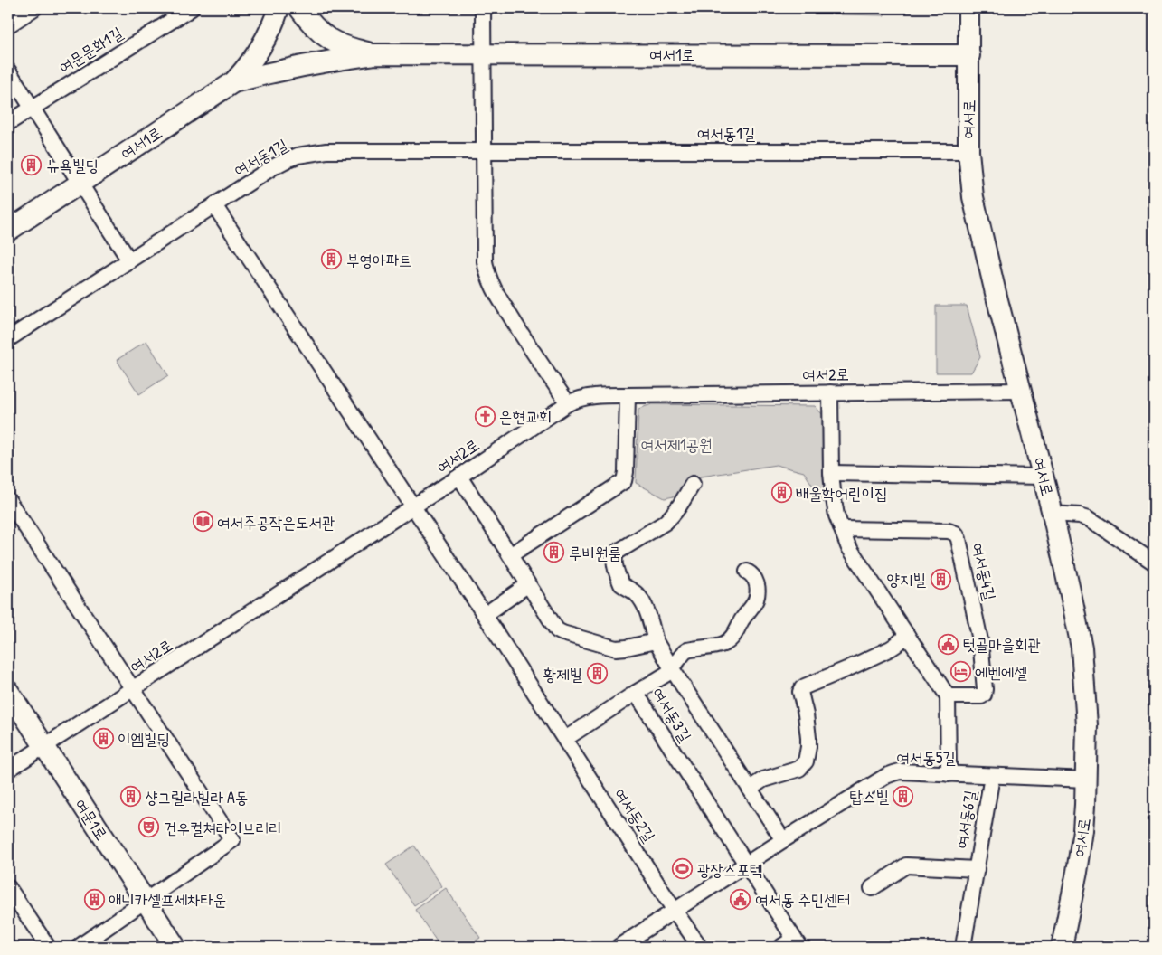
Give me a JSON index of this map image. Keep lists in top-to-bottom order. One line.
{"streets":{"street":["여문문화1길","여서1로","여서로","여서동1길","여서2로","여서동4길","여서동3길","여서동5길","여서동2길","여문1로","여서동6길"]},"crossings":[["여서1로","여서로"],["여서로","여서동1길"],["여서로","여서2로"],["여서로","여서동5길"],["여서동1길","여서동2길"],["여서2로","여서동2길"],["여서2로","여문1로"],["여서동3길","여서동5길"],["여서동5길","여서동2길"],["여서동5길","여서동6길"]],"parks":["여서제1공원"],"places":{"building":["뉴욕빌딩","부영아파트","배울학어린이집","루비원룸","양지빌","황제빌","이엠빌딩","탑스빌","샹그릴라빌라 A동","애니카셀프세차타운"],"church":["은현교회"],"library":["여서주공작은도서관"],"public building":["텃골마을회관","여서동 주민센터"],"hotel":["에벤에셀"],"theatre":["건우컬쳐라이브러리"],"sports":["광장스포텍"]}}
